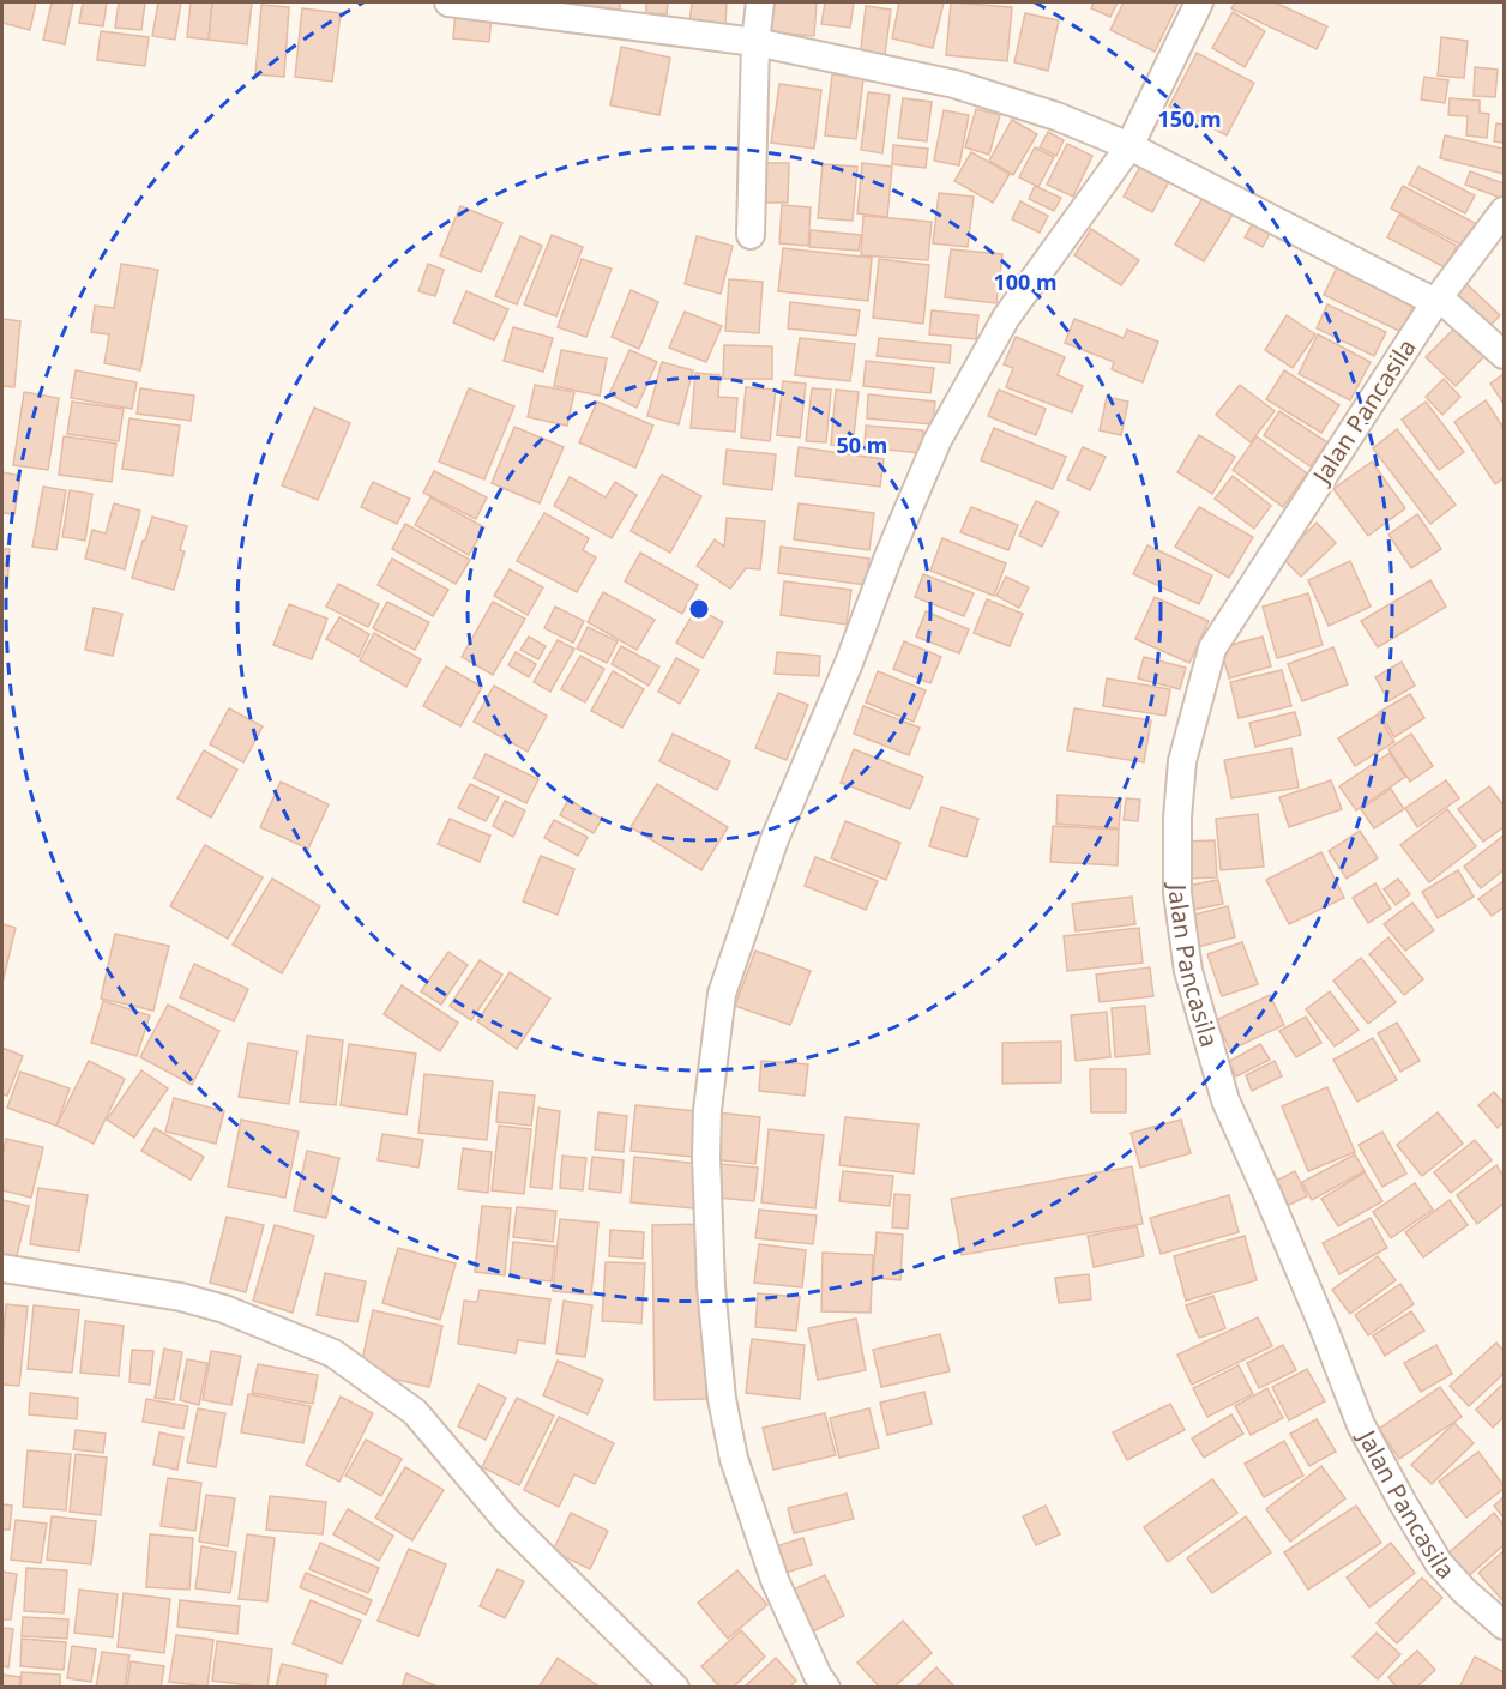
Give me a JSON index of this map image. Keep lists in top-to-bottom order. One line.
{"streets":{"street":["Jalan Pancasila"]},"rings":["150 m","100 m","50 m"]}
